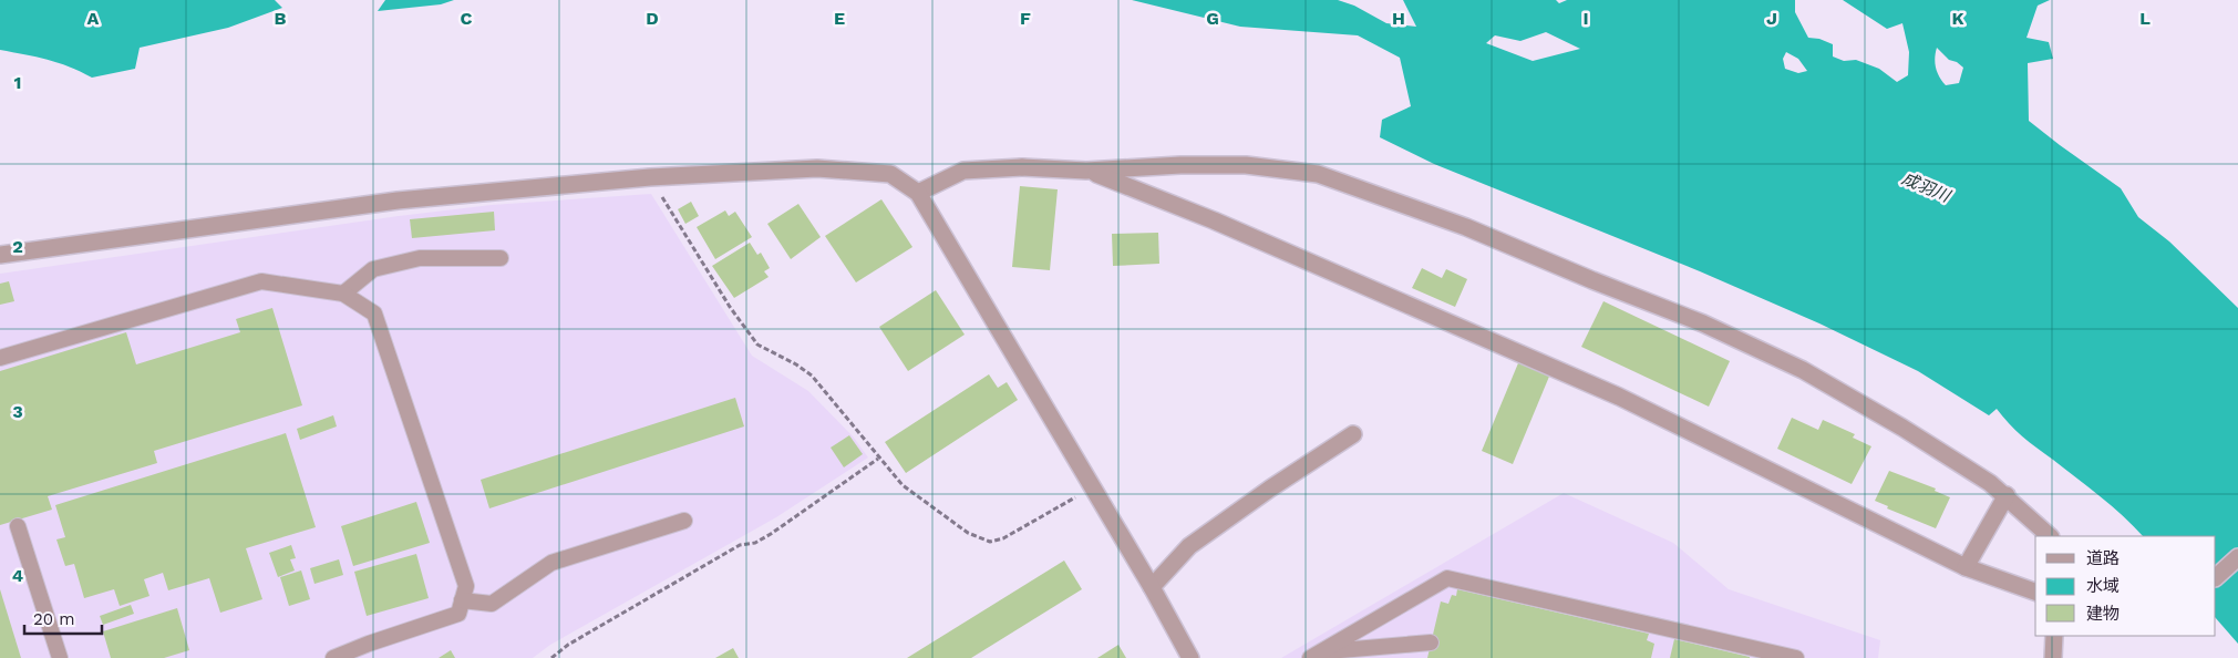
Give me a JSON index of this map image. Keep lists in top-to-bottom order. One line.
{"water":["成羽川"],"legend":["道路","水域","建物"],"scale_bar":"20 m","grid":{"columns":["A","B","C","D","E","F","G","H","I","J","K","L"],"rows":["1","2","3","4"]}}
